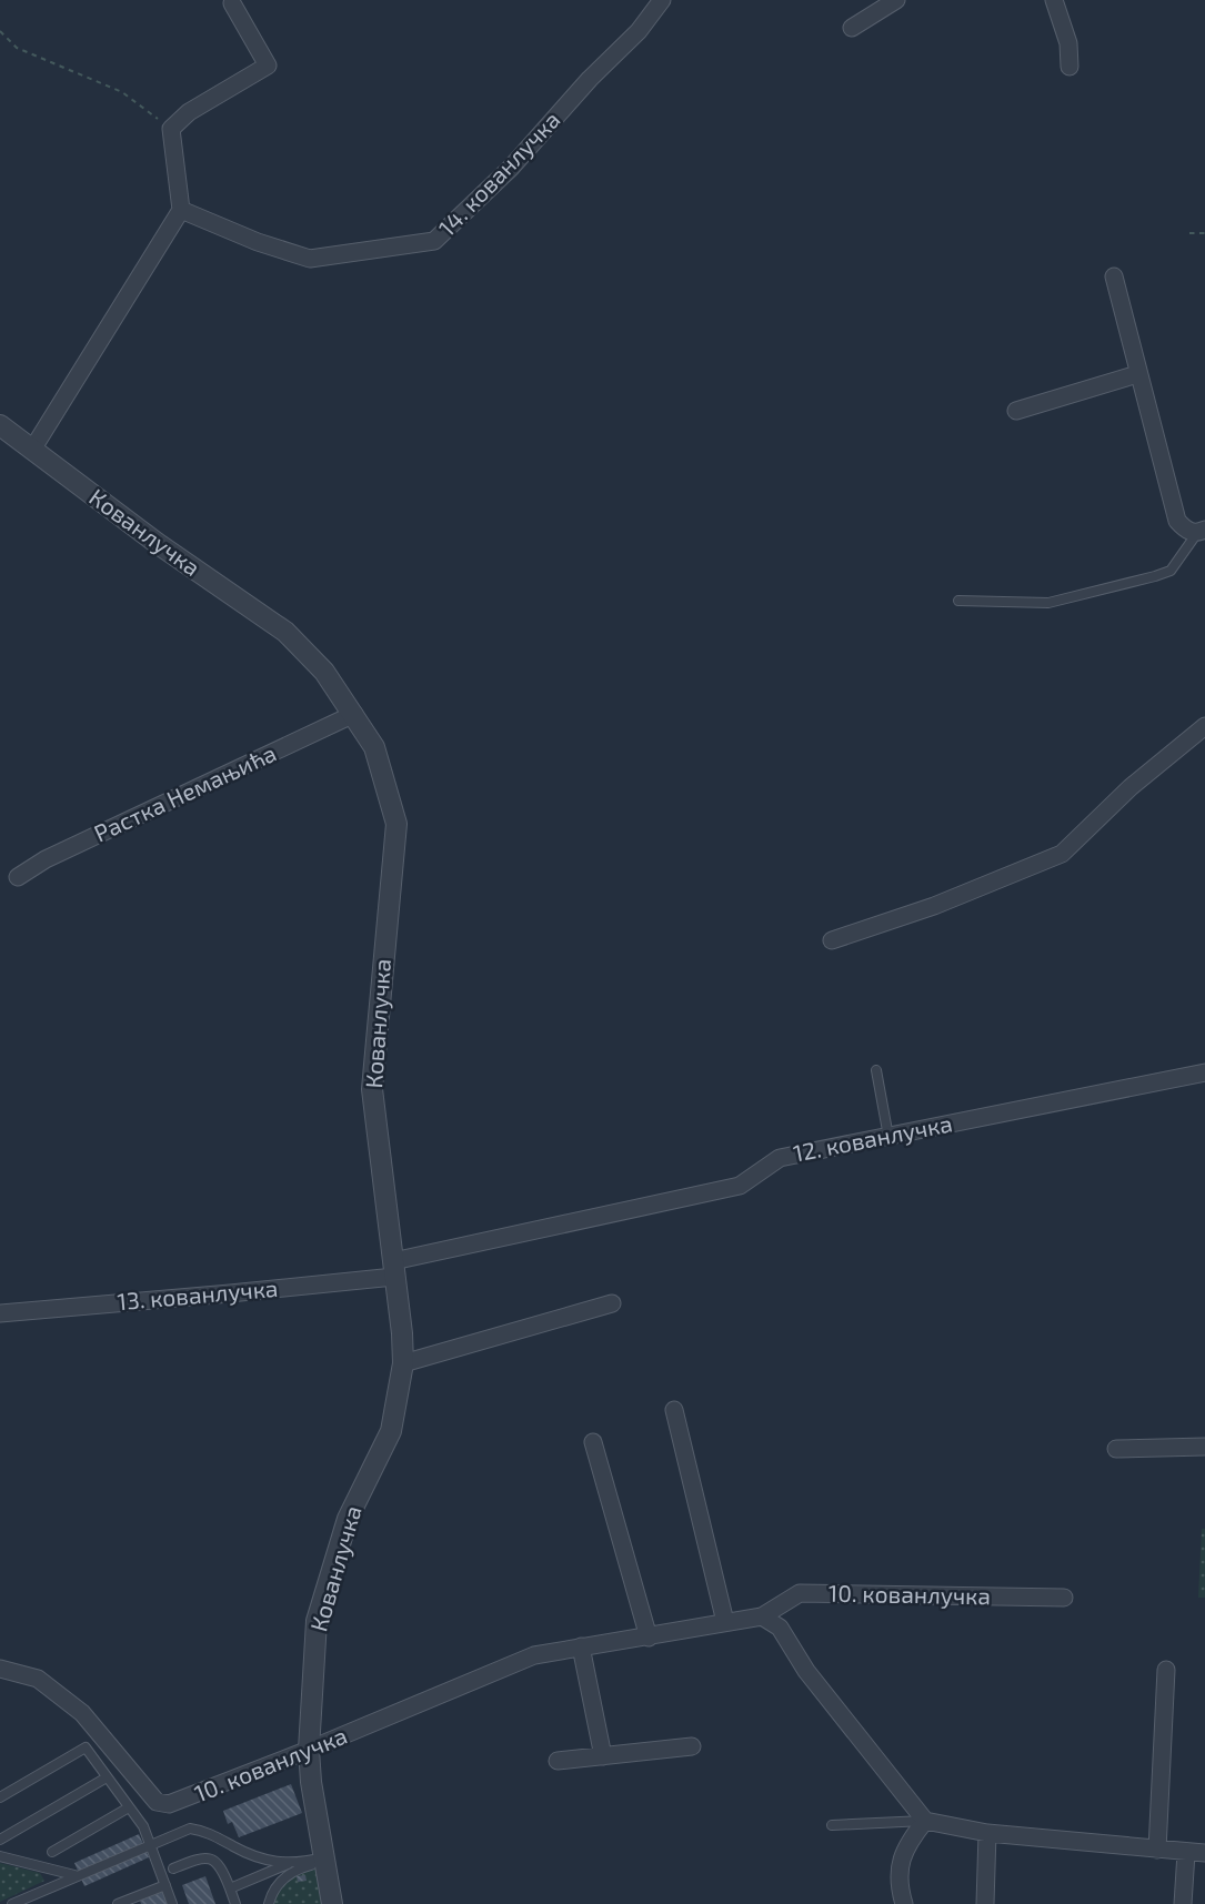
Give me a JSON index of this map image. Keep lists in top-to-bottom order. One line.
{"streets":{"street":["14. кованлучка","Кованлучка","Растка Немањића","12. кованлучка","13. кованлучка","10. кованлучка"]},"crossings":[["Кованлучка","Растка Немањића"],["Кованлучка","12. кованлучка"],["Кованлучка","13. кованлучка"],["Кованлучка","10. кованлучка"],["12. кованлучка","13. кованлучка"]]}
